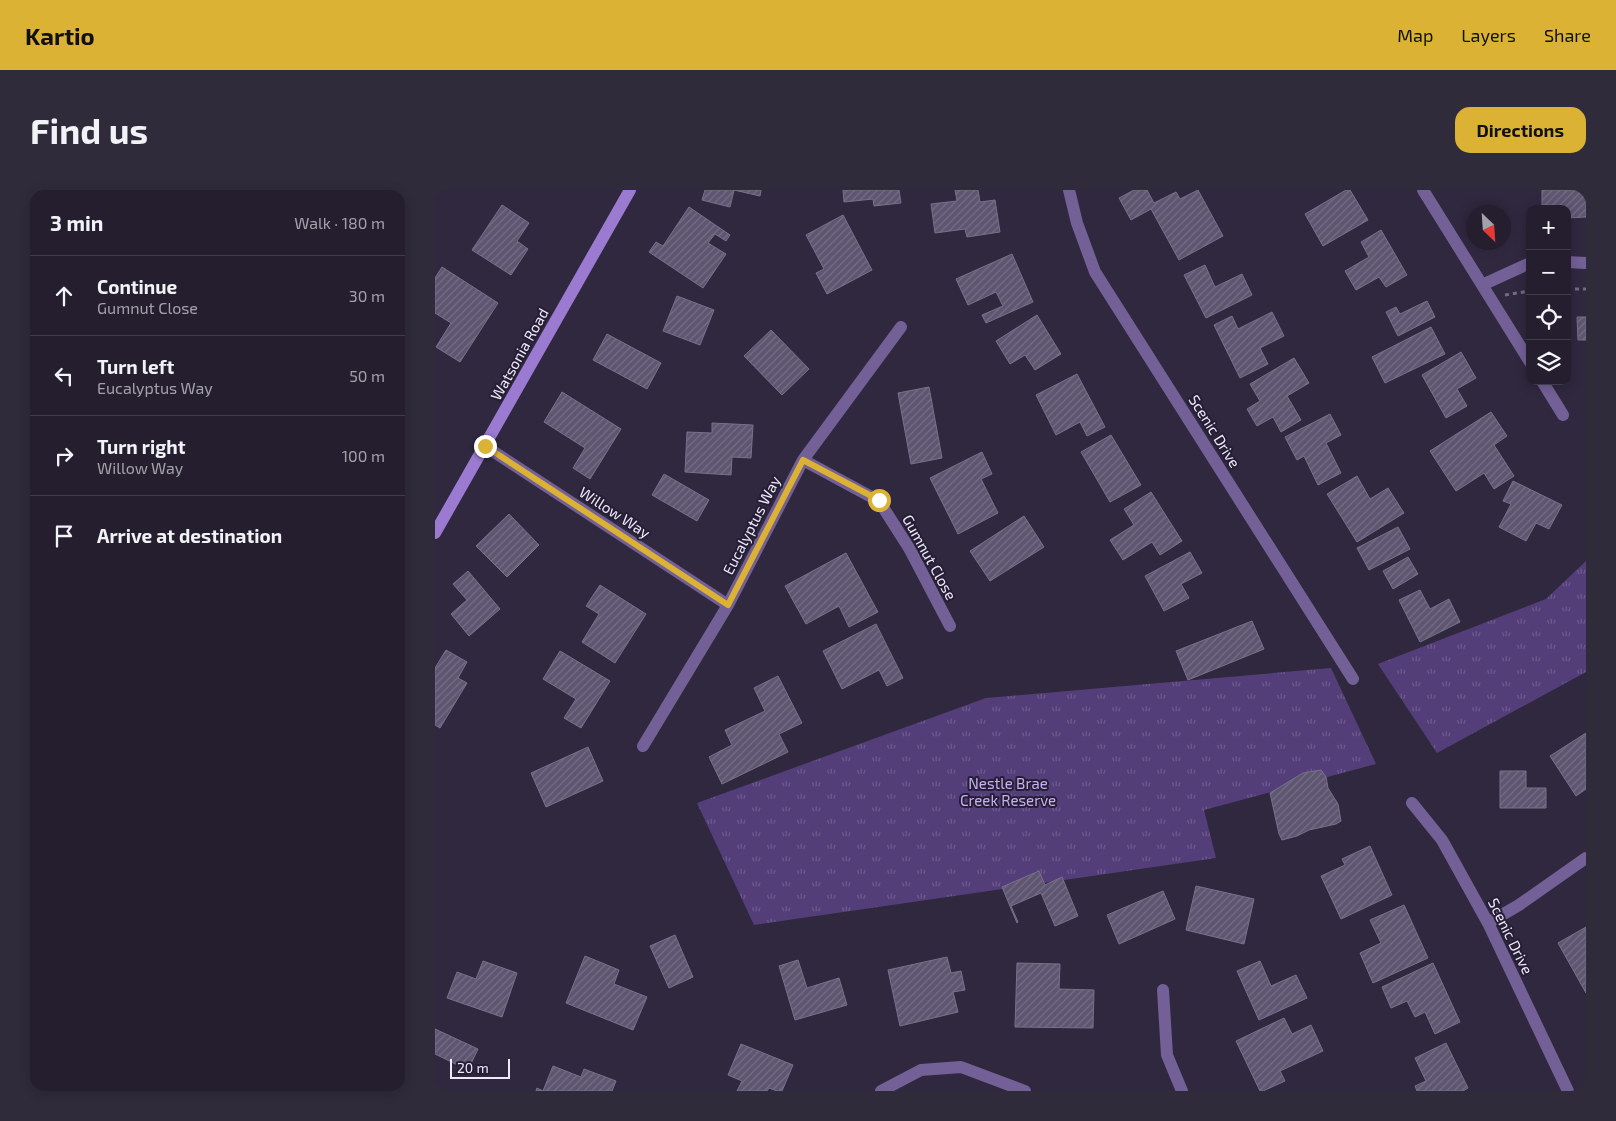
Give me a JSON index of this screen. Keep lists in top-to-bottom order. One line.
{"streets":{"street":["Watsonia Road","Scenic Drive","Willow Way","Eucalyptus Way","Gumnut Close"]},"crossings":[["Watsonia Road","Willow Way"],["Willow Way","Eucalyptus Way"],["Eucalyptus Way","Gumnut Close"]],"parks":["Nestle Brae Creek Reserve"],"scale_bar":"20 m","north":"bottom right","page":{"header":"Kartio","nav":["Map","Layers","Share"],"buttons":"Directions","title":"Find us","heading":["3 min","Walk · 180 m"],"map_buttons":["+","−"],"list":[["Continue","Gumnut Close","30 m"],["Turn left","Eucalyptus Way","50 m"],["Turn right","Willow Way","100 m"],"Arrive at destination"],"scale":"20 m"}}
